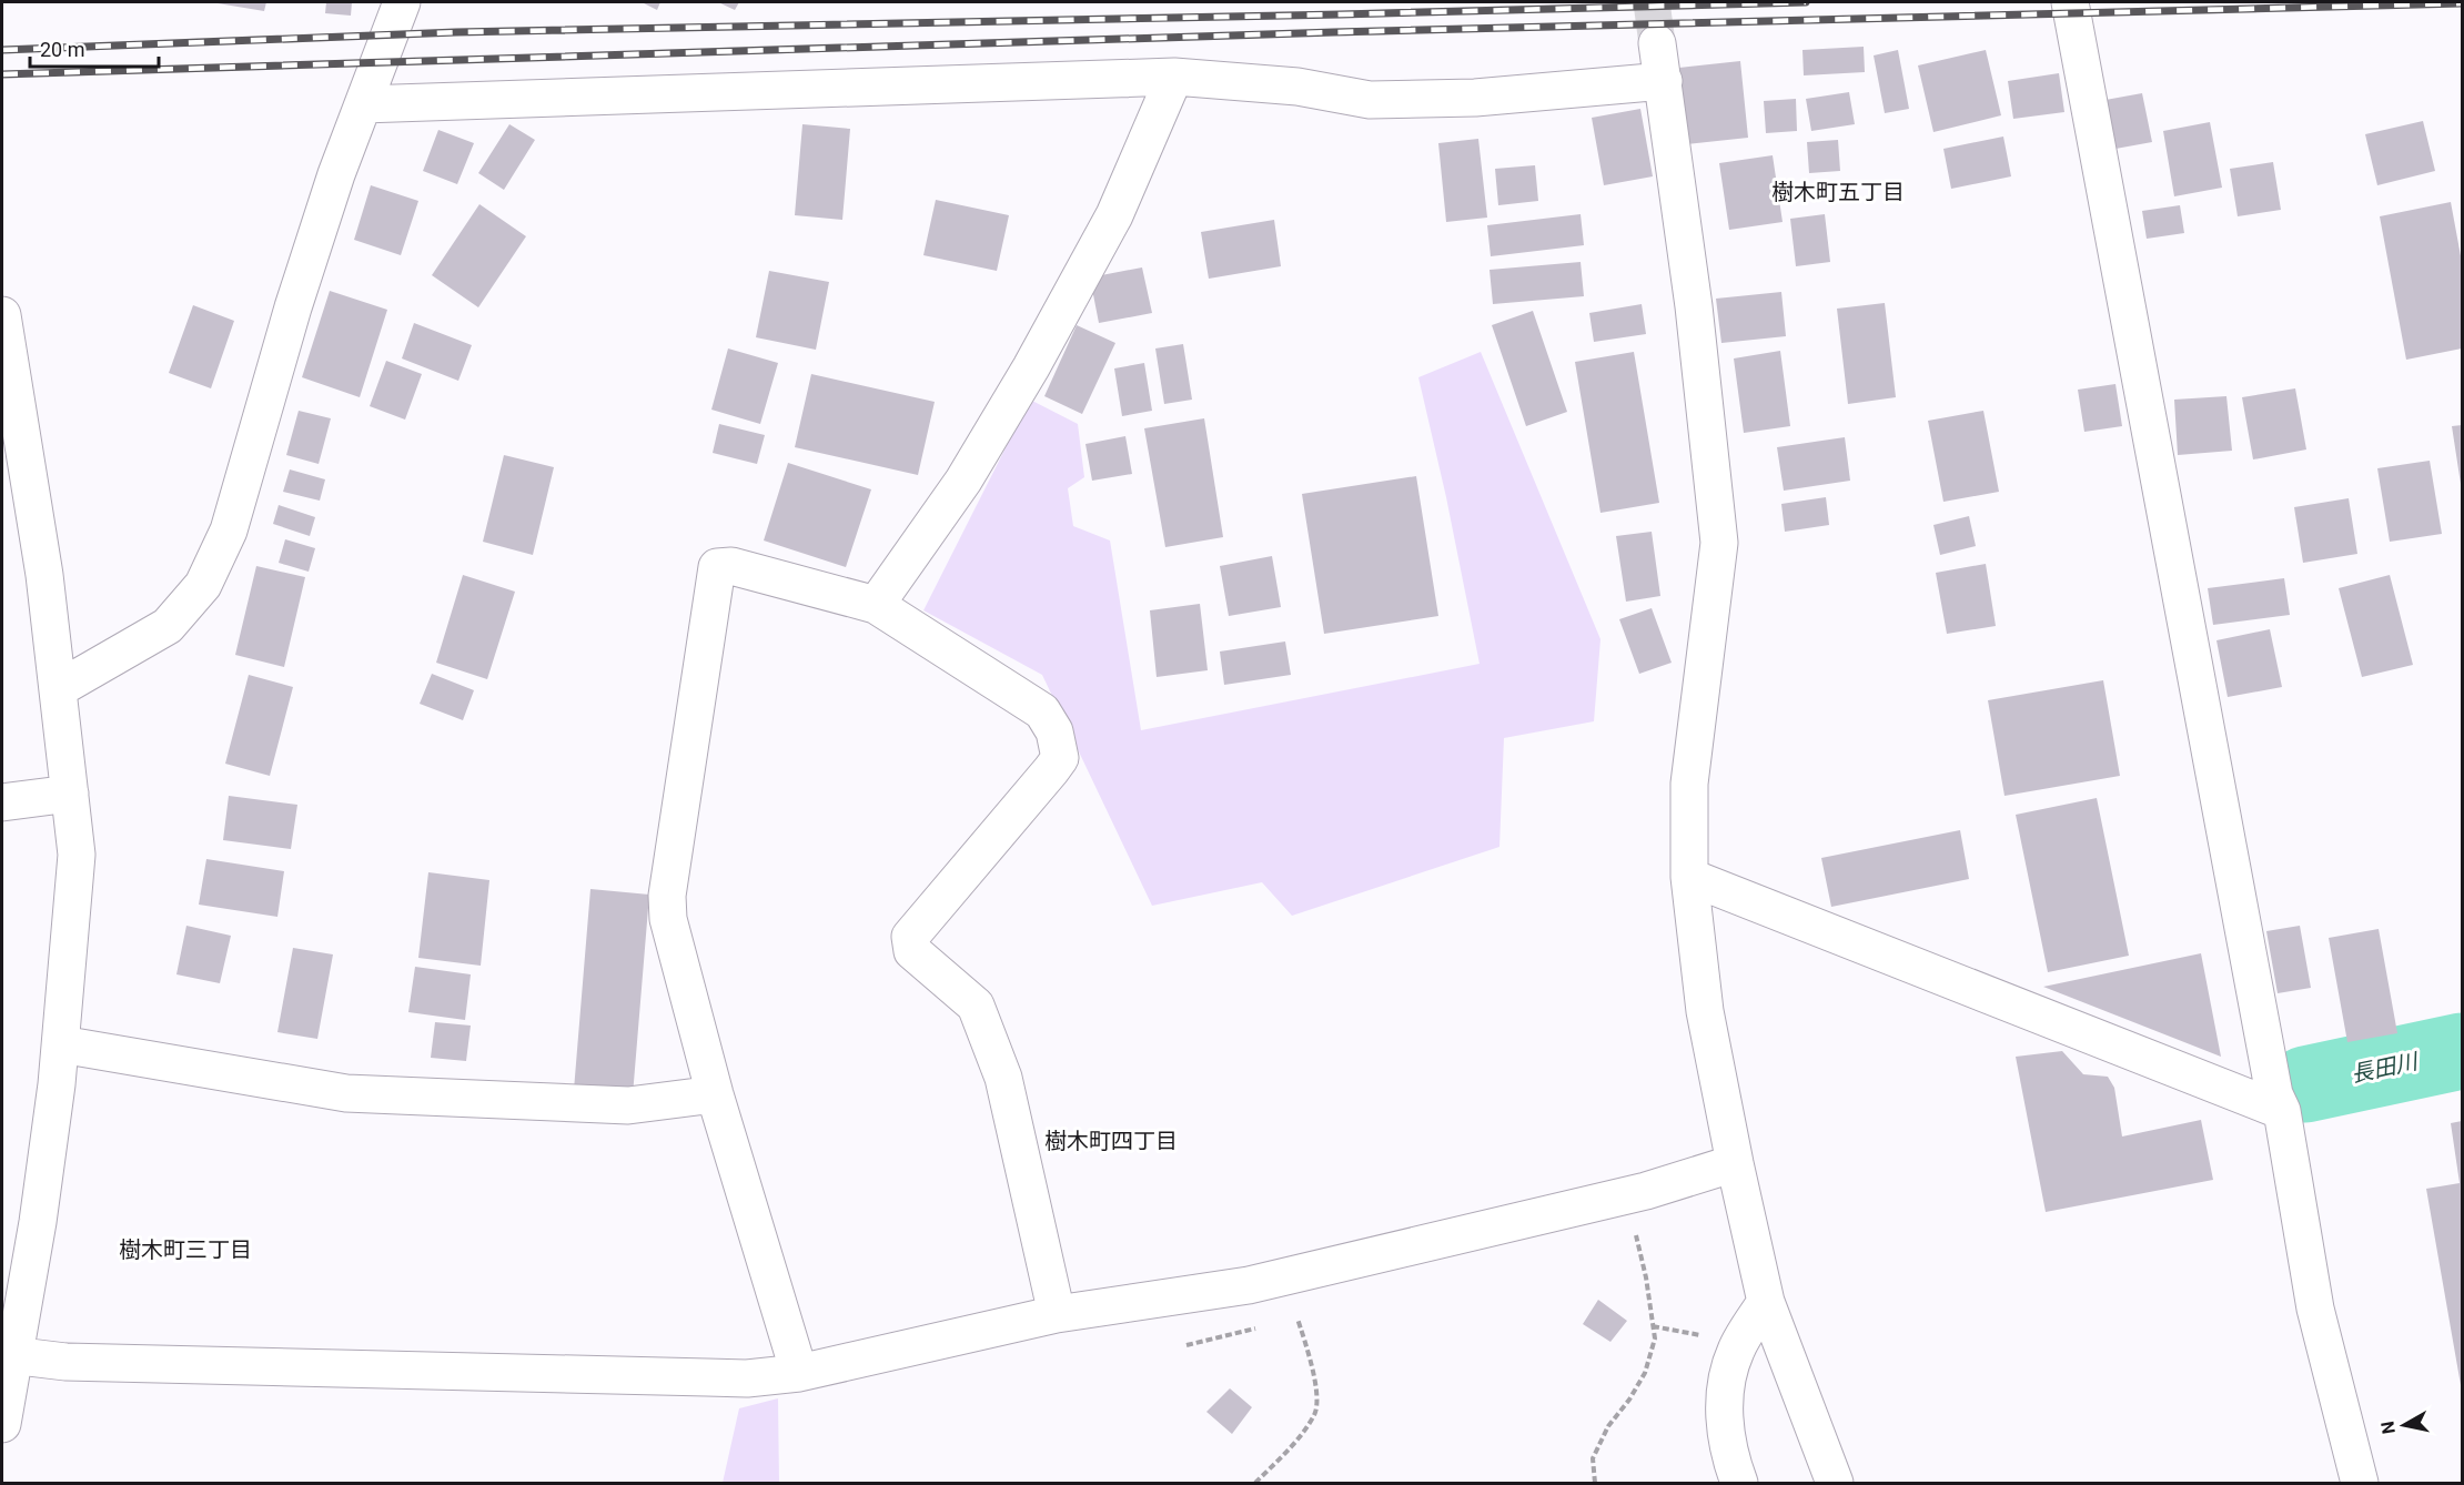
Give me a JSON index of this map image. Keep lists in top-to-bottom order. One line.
{"districts":["樹木町五丁目","樹木町四丁目","樹木町三丁目"],"water":["長田川"],"scale_bar":"20 m","north":"left"}
